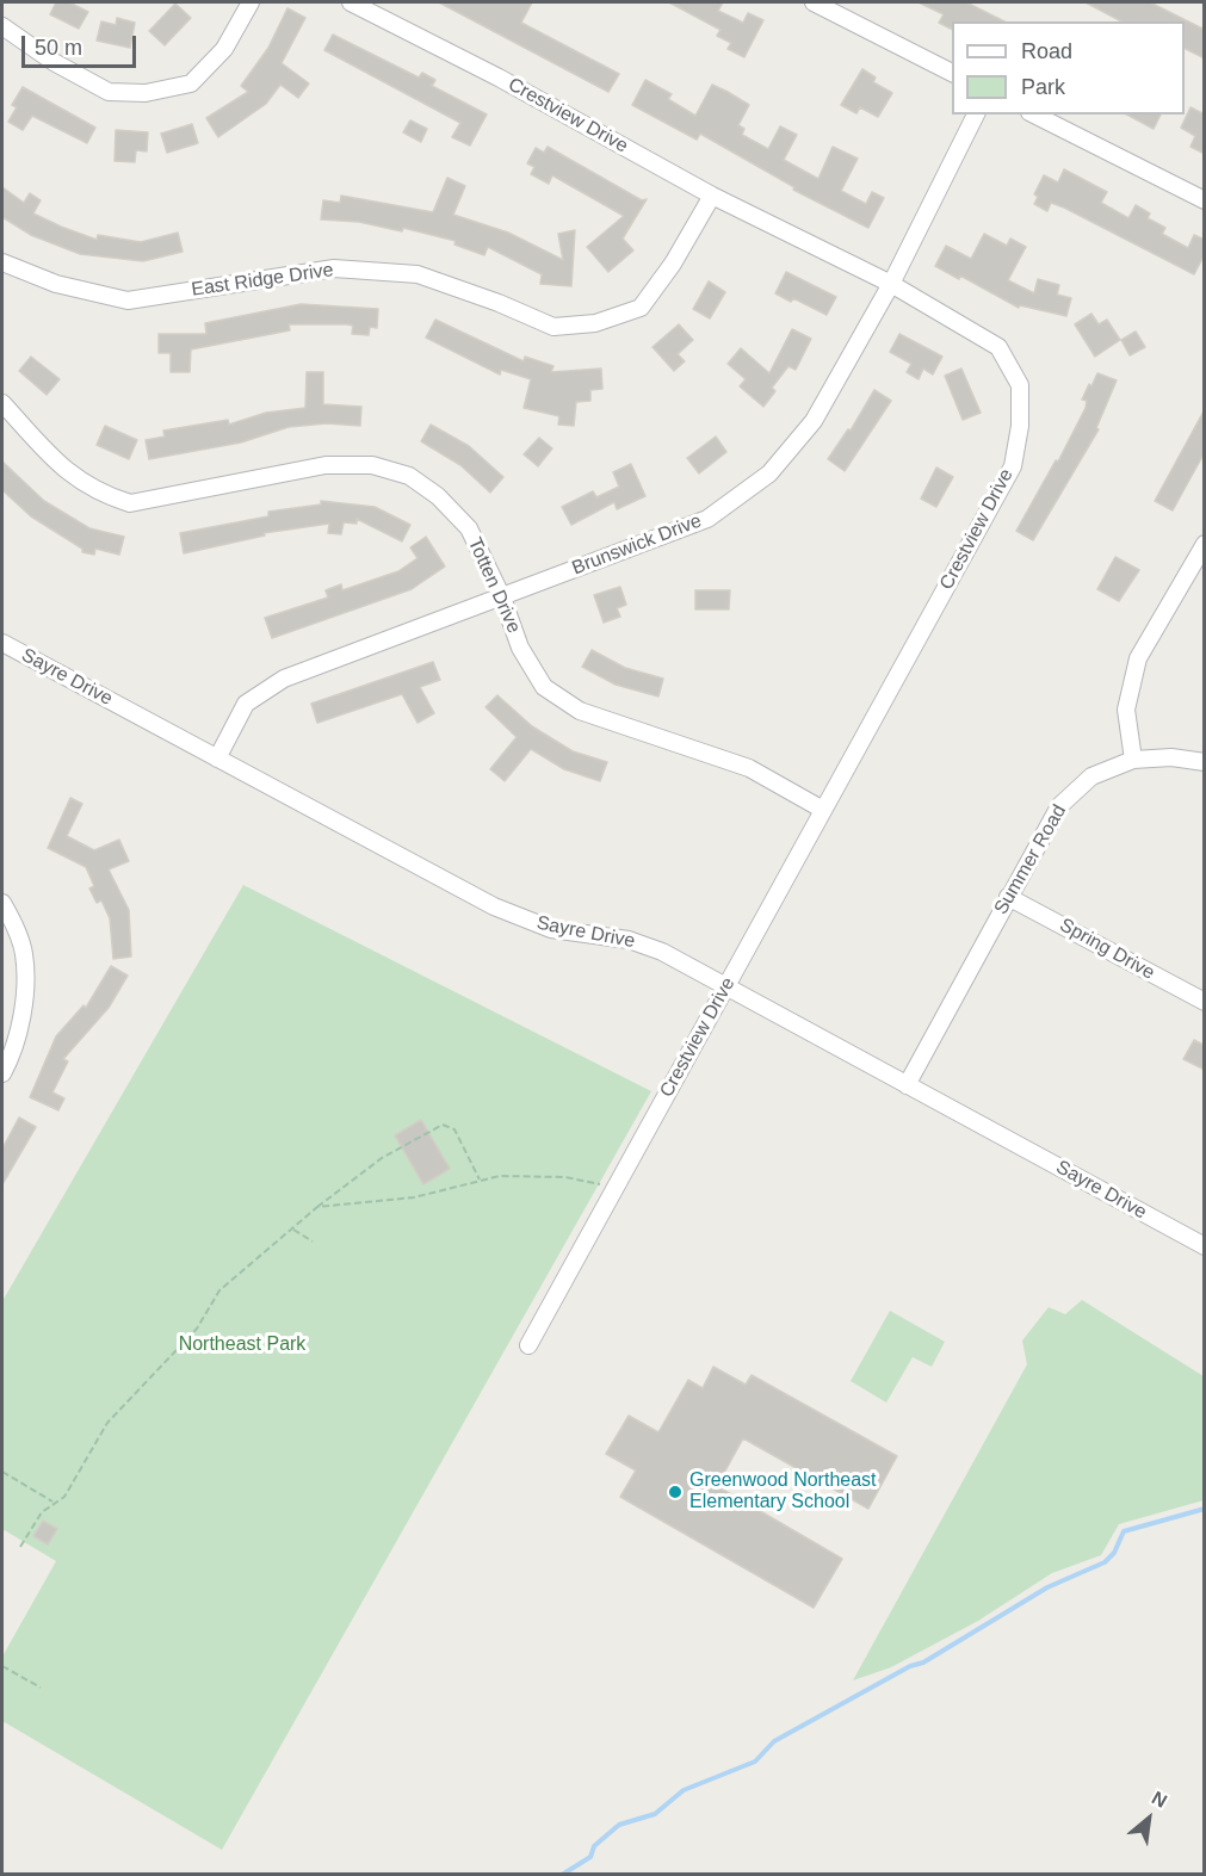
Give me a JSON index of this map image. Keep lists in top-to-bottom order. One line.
{"streets":{"street":["Crestview Drive","East Ridge Drive","Brunswick Drive","Totten Drive","Sayre Drive","Summer Road","Spring Drive"]},"crossings":[["Crestview Drive","East Ridge Drive"],["Crestview Drive","Brunswick Drive"],["Crestview Drive","Totten Drive"],["Crestview Drive","Sayre Drive"],["Brunswick Drive","Totten Drive"],["Brunswick Drive","Sayre Drive"],["Sayre Drive","Summer Road"],["Summer Road","Spring Drive"]],"parks":["Northeast Park"],"places":["Greenwood Northeast Elementary School"],"legend":["Road","Park"],"scale_bar":"50 m","north":"top right"}
